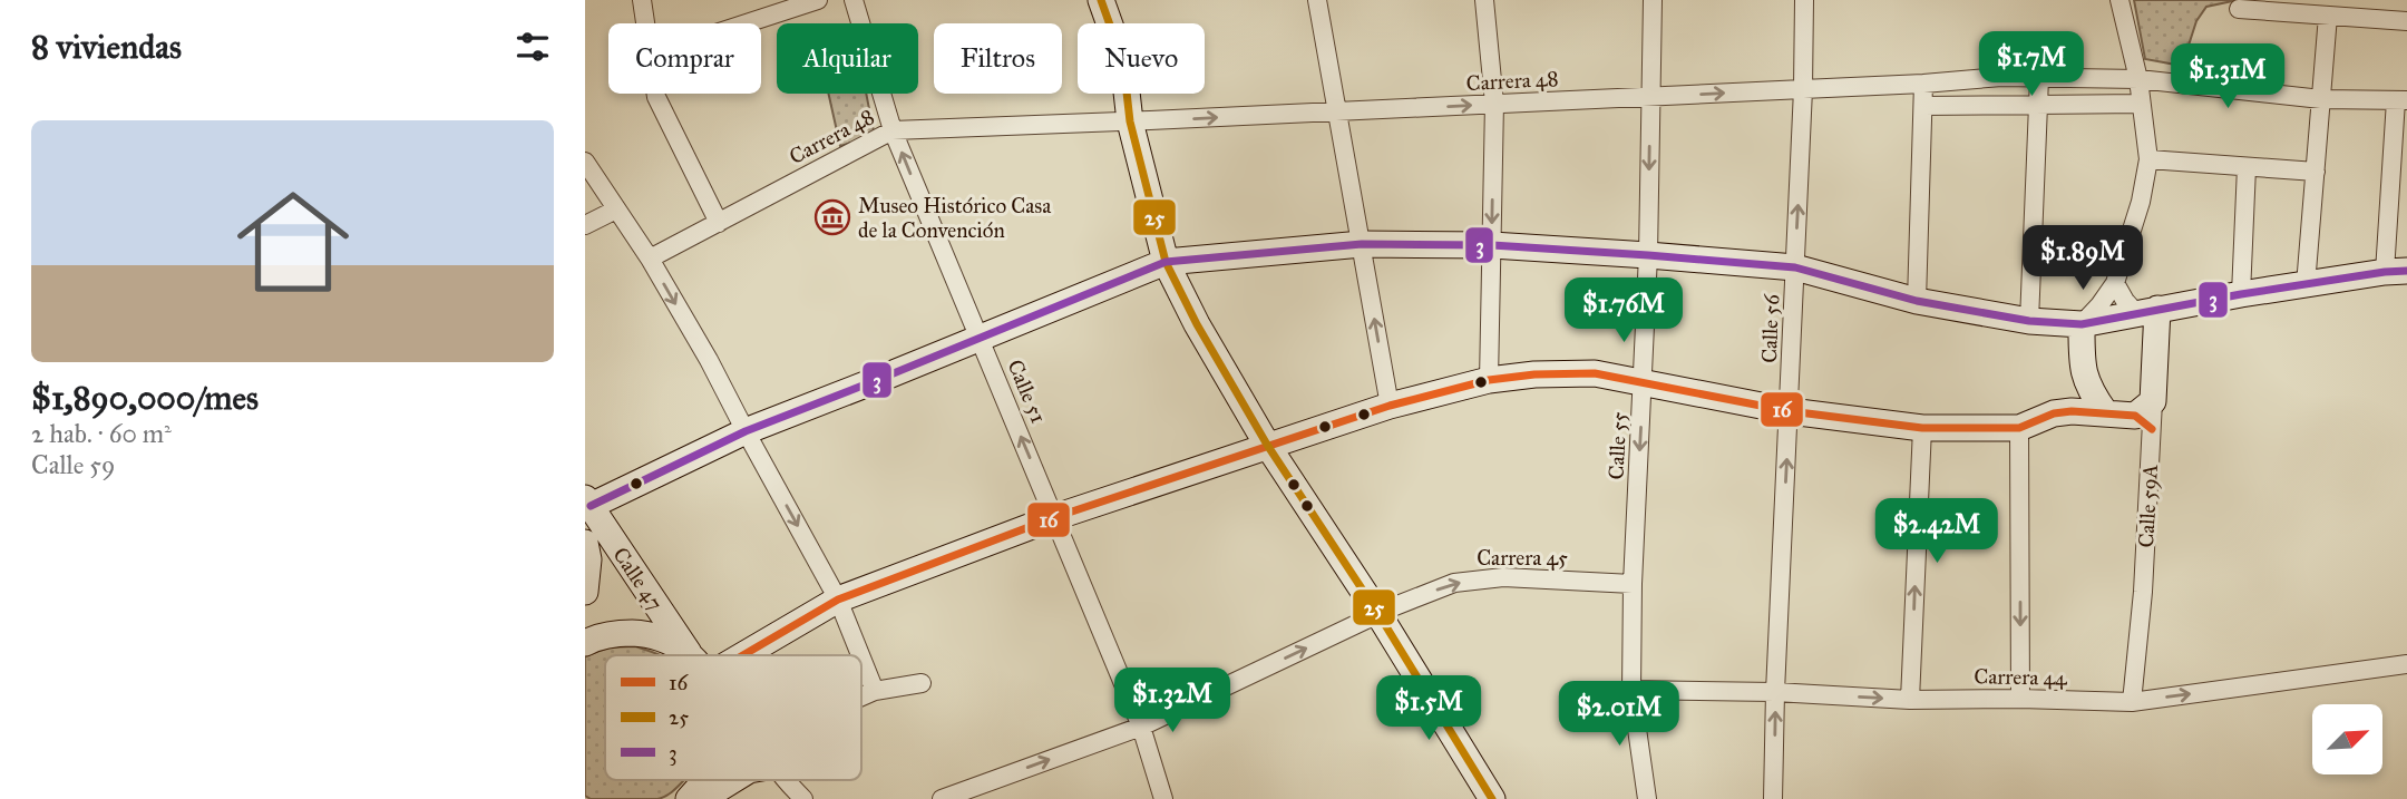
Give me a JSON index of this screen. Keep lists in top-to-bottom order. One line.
{"streets":{"street":["Carrera 48","Calle 56","Calle 51","Calle 55","Calle 59A","Carrera 45","Calle 47","Carrera 44"]},"crossings":[["Carrera 48","Calle 56"],["Carrera 48","Calle 51"],["Carrera 48","Calle 55"],["Calle 56","Carrera 44"],["Calle 51","Carrera 45"],["Calle 55","Carrera 45"],["Calle 55","Carrera 44"],["Calle 59A","Carrera 44"]],"one_way":["Calle 51","Carrera 45","Carrera 44"],"places":{"museum":["Museo Histórico Casa de la Convención"]},"lines":["transit line 25","transit line 3","transit line 16"],"legend":["16","25","3"],"north":"top right","page":{"heading":"8 viviendas","chip":["Comprar","Alquilar","Filtros","Nuevo"],"price":["$1.7M","$1.31M","$1.89M","$1.76M","$2.42M","$1.32M","$1.5M","$2.01M"],"list":[{"name":"$1,890,000/mes","note":"2 hab. · 60 m² · Calle 59"}]}}
